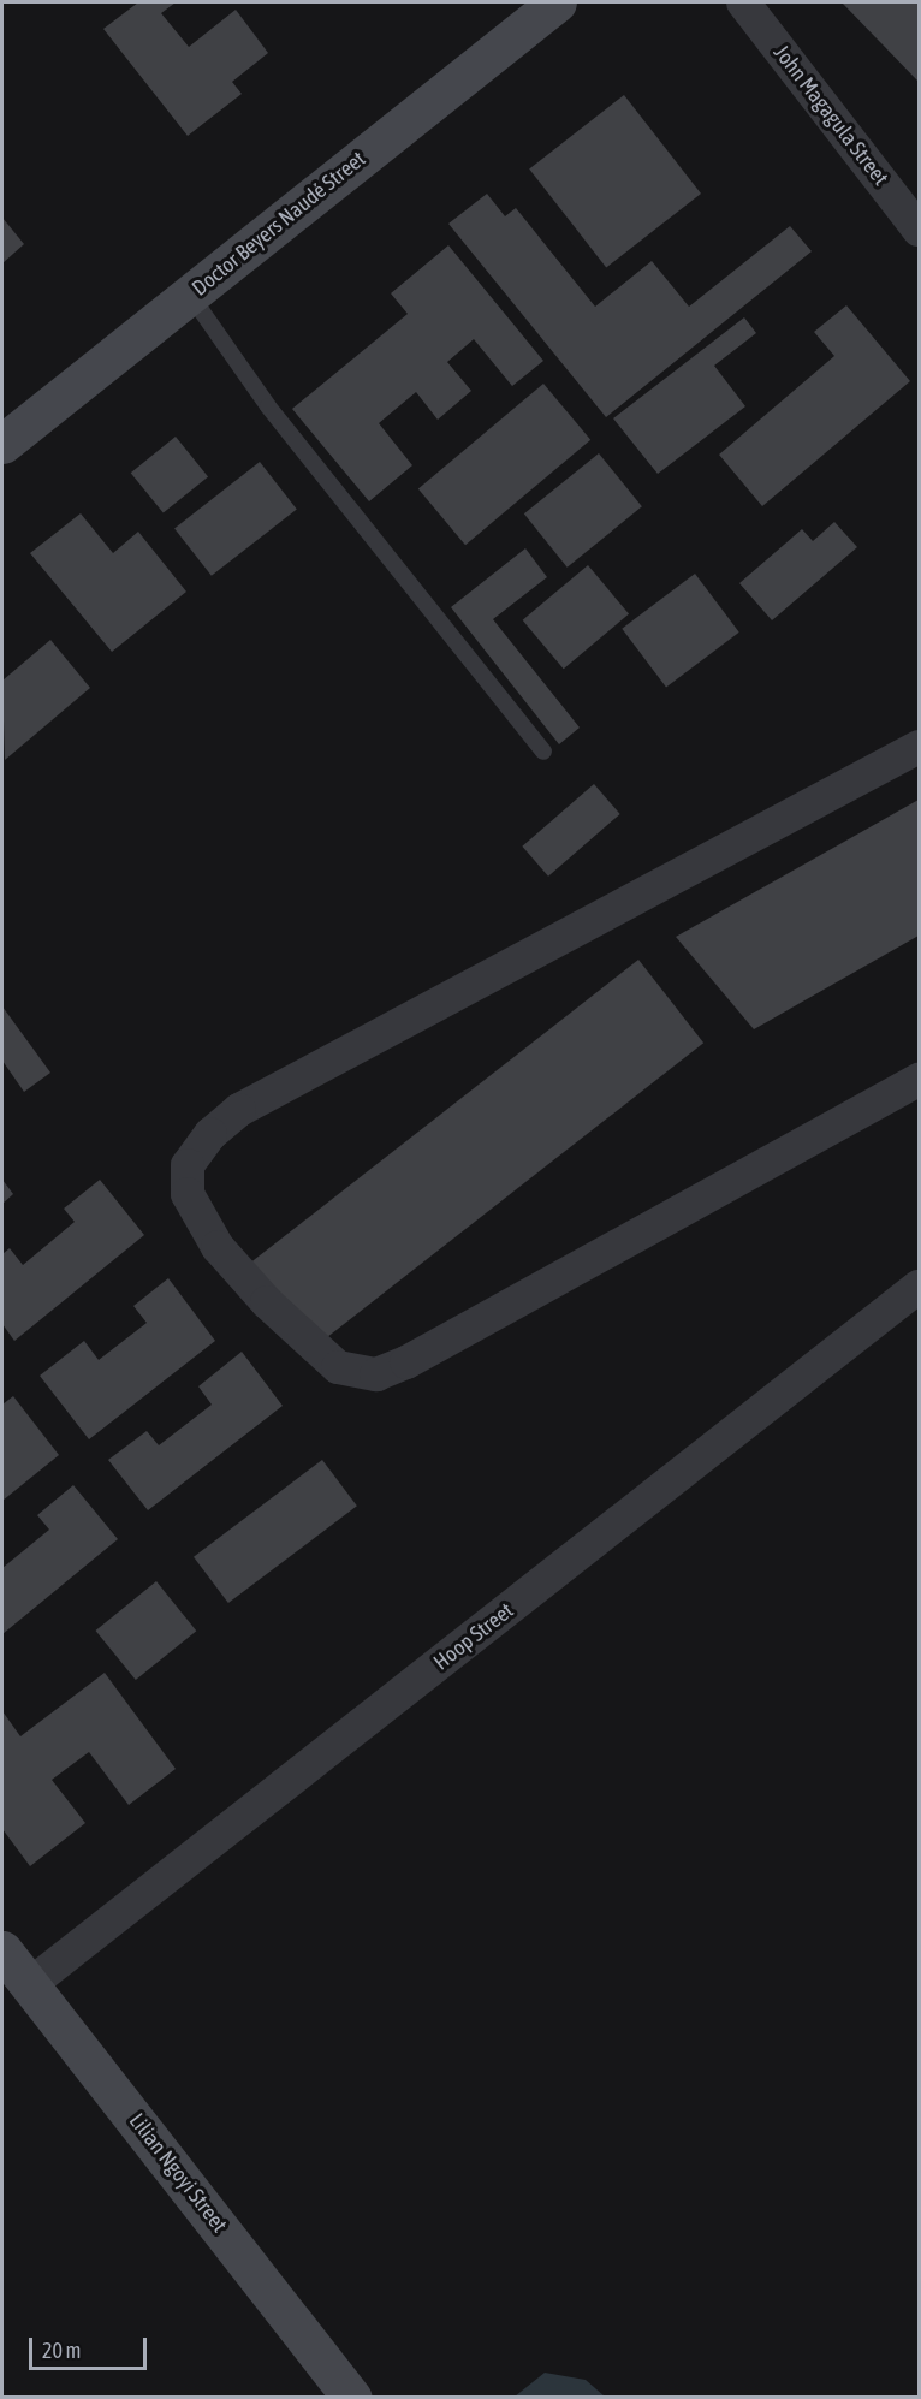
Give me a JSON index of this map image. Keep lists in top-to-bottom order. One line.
{"streets":{"street":["John Magagula Street","Doctor Beyers Naudé Street","Hoop Street","Lilian Ngoyi Street"]},"crossings":[["Hoop Street","Lilian Ngoyi Street"]],"scale_bar":"20 m"}
